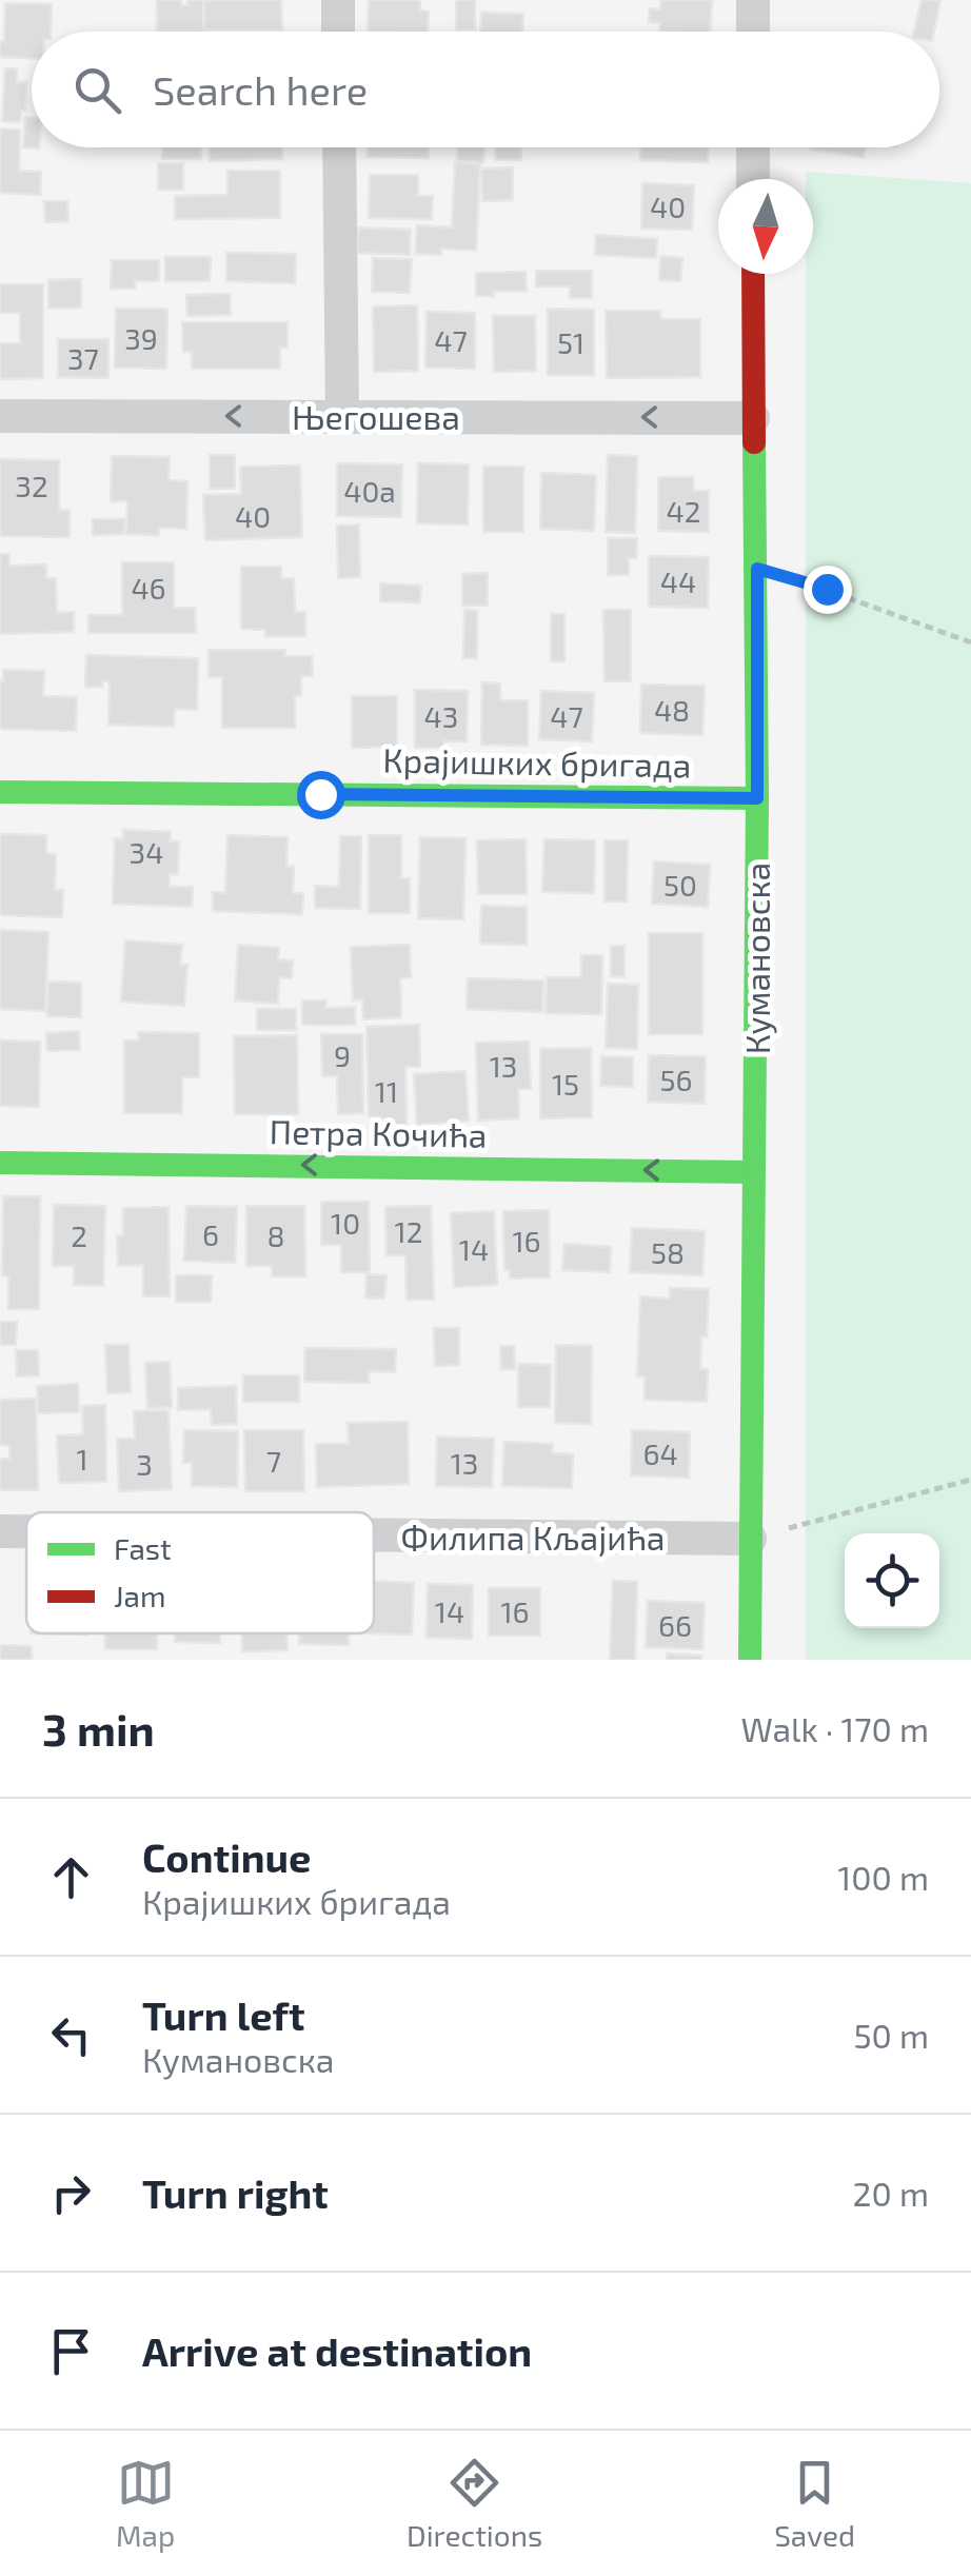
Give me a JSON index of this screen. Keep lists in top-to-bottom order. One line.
{"streets":{"street":["Његошева","Крајишких бригада","Кумановска","Петра Кочића","Филипа Кљајића"]},"crossings":[["Његошева","Кумановска"],["Крајишких бригада","Кумановска"],["Кумановска","Петра Кочића"],["Кумановска","Филипа Кљајића"]],"one_way":["Његошева","Петра Кочића"],"house_numbers":["40","39","47","51","37","32","40a","42","40","44","46","48","43","47","34","50","9","13","56","15","11","10","12","6","2","8","16","14","58","64","1","7","13","3","14","16","66"],"legend":["Fast","Jam"],"north":"bottom","page":{"search":"Search here","heading":["3 min","Walk · 170 m"],"list":[["Continue","Крајишких бригада","100 m"],["Turn left","Кумановска","50 m"],["Turn right","20 m"],"Arrive at destination"],"nav":["Map","Directions","Saved"]}}
